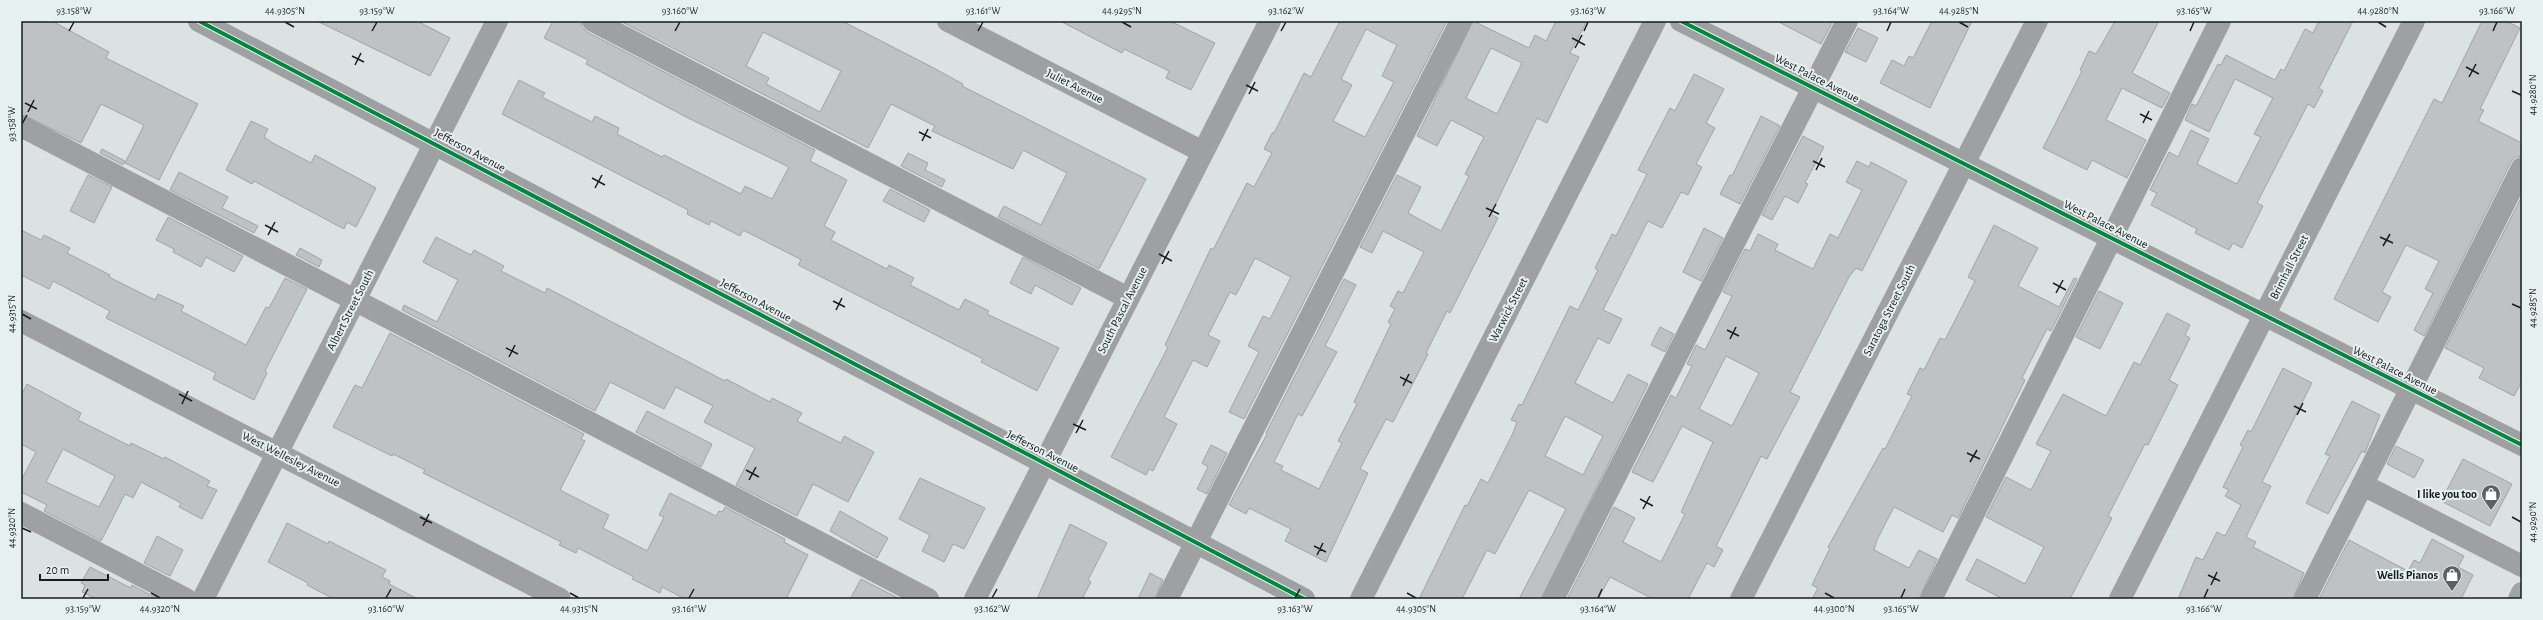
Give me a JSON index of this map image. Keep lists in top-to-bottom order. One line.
{"streets":{"street":["West Palace Avenue","Juliet Avenue","Jefferson Avenue","Brimhall Street","Albert Street South","South Pascal Avenue","Warwick Street","Saratoga Street South","West Wellesley Avenue"]},"crossings":[["West Palace Avenue","Brimhall Street"],["West Palace Avenue","Saratoga Street South"],["Juliet Avenue","South Pascal Avenue"],["Jefferson Avenue","Albert Street South"],["Jefferson Avenue","South Pascal Avenue"],["Albert Street South","West Wellesley Avenue"]],"places":{"shop":["I like you too","Wells Pianos"]},"scale_bar":"20 m","coordinates":["93.158°W","44.9305°N","93.159°W","93.160°W","93.161°W","44.9295°N","93.162°W","93.163°W","93.164°W","44.9285°N","93.165°W","44.9280°N","93.166°W","44.9315°N","44.9290°N","44.9320°N","44.9300°N"]}
